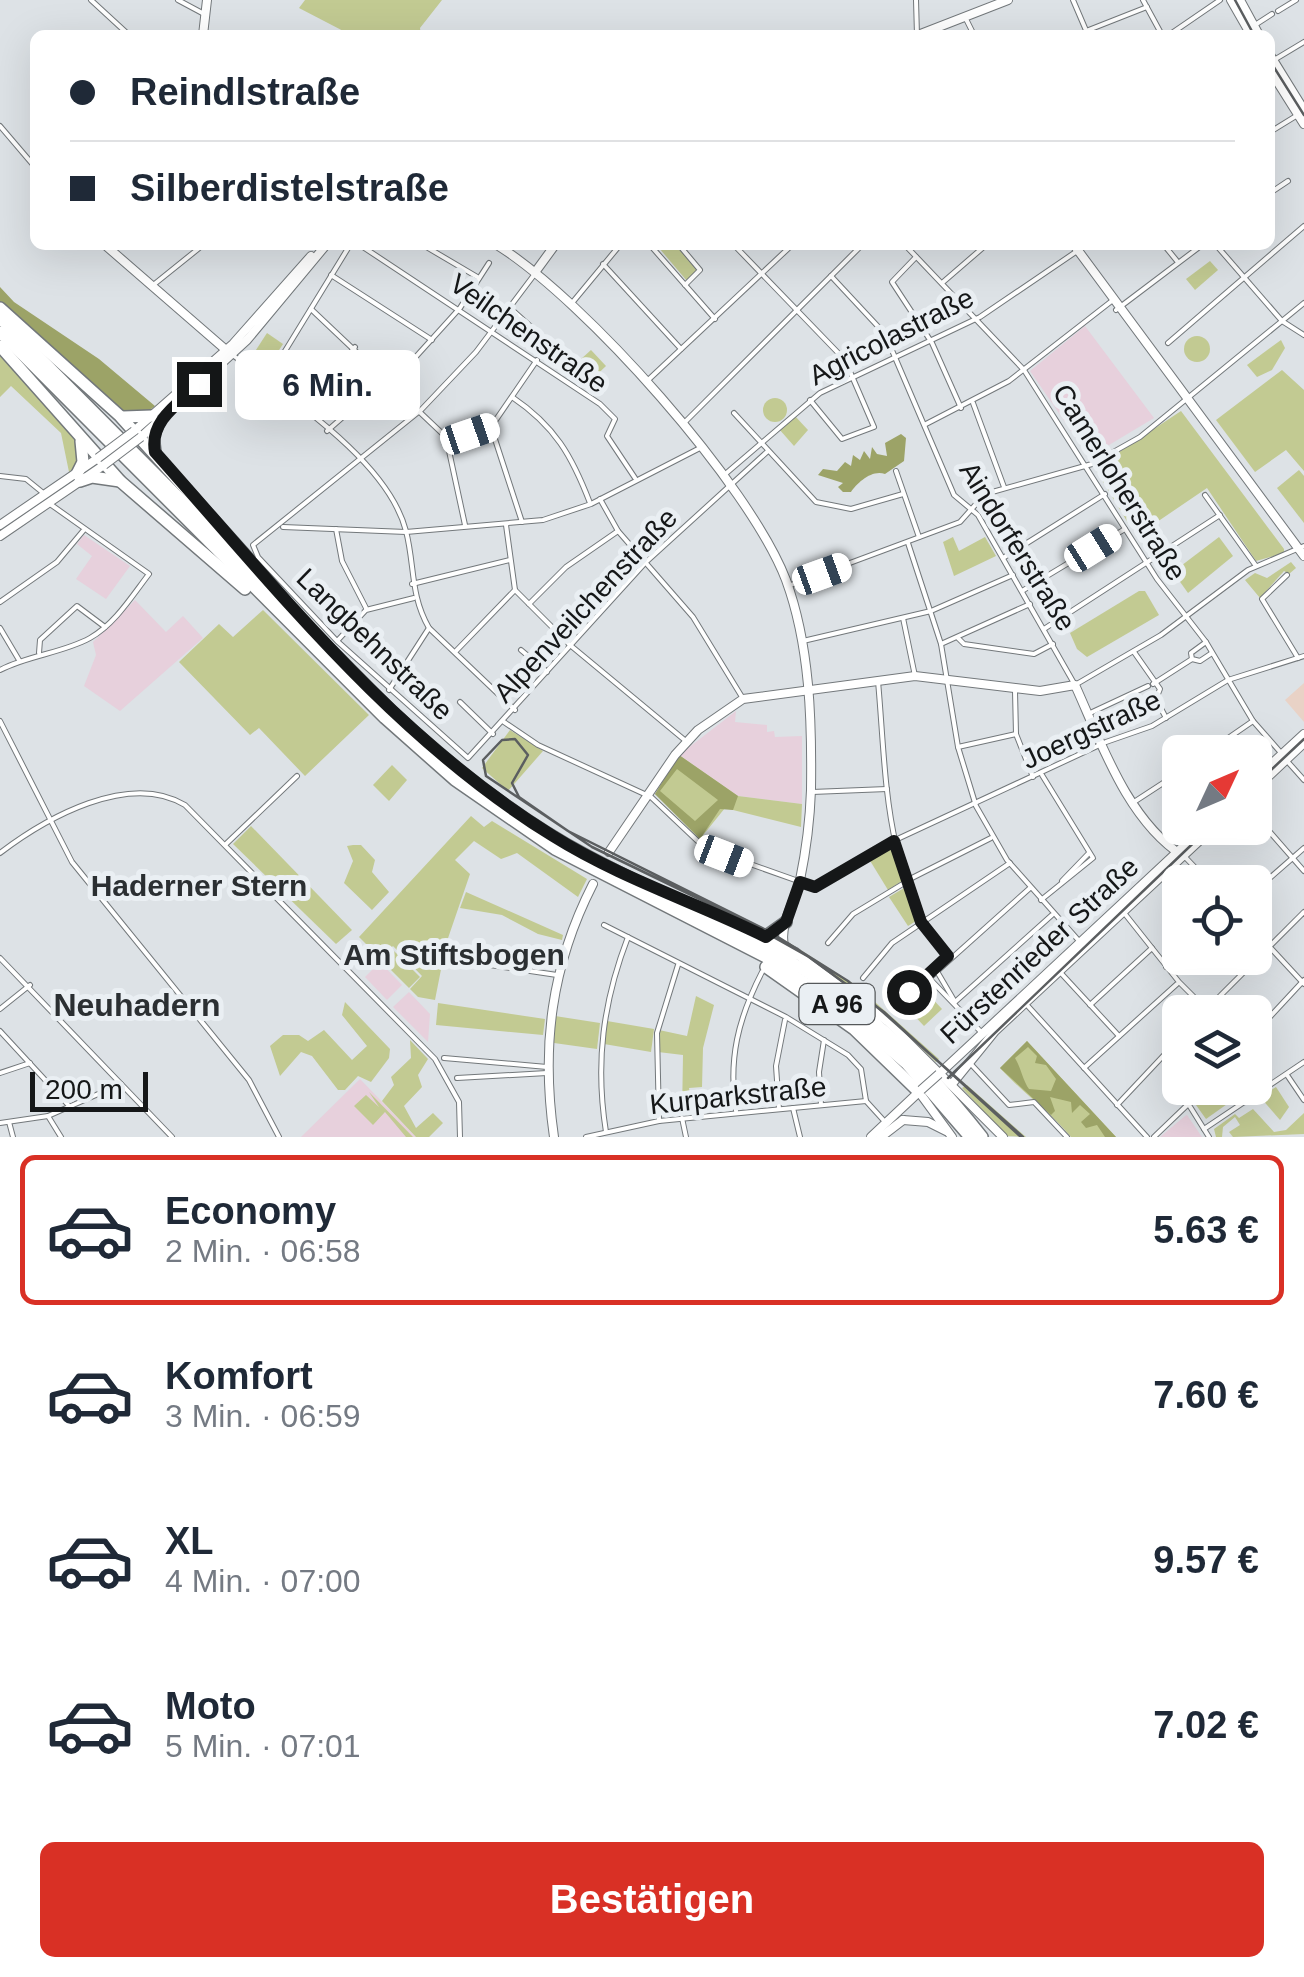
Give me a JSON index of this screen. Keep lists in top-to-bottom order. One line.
{"streets":{"highway":["A 96"],"street":["Veilchenstraße","Agricolastraße","Camerloherstraße","Aindorferstraße","Alpenveilchenstraße","Langbehnstraße","Joergstraße","Fürstenrieder Straße","Kurparkstraße"]},"crossings":[["Agricolastraße","Camerloherstraße"],["Agricolastraße","Aindorferstraße"],["Camerloherstraße","Joergstraße"],["Aindorferstraße","Joergstraße"],["Aindorferstraße","Fürstenrieder Straße"],["Alpenveilchenstraße","Langbehnstraße"],["Fürstenrieder Straße","Kurparkstraße"]],"districts":["Haderner Stern","Am Stiftsbogen","Neuhadern"],"scale_bar":"200 m","north":"top right","page":{"banner":["Reindlstraße","Silberdistelstraße"],"bubble":"6 Min.","scale":"200 m","list":[{"name":"Economy","note":"2 Min. · 06:58","value":"5.63 €"},{"name":"Komfort","note":"3 Min. · 06:59","value":"7.60 €"},{"name":"XL","note":"4 Min. · 07:00","value":"9.57 €"},{"name":"Moto","note":"5 Min. · 07:01","value":"7.02 €"}],"buttons":"Bestätigen"}}
